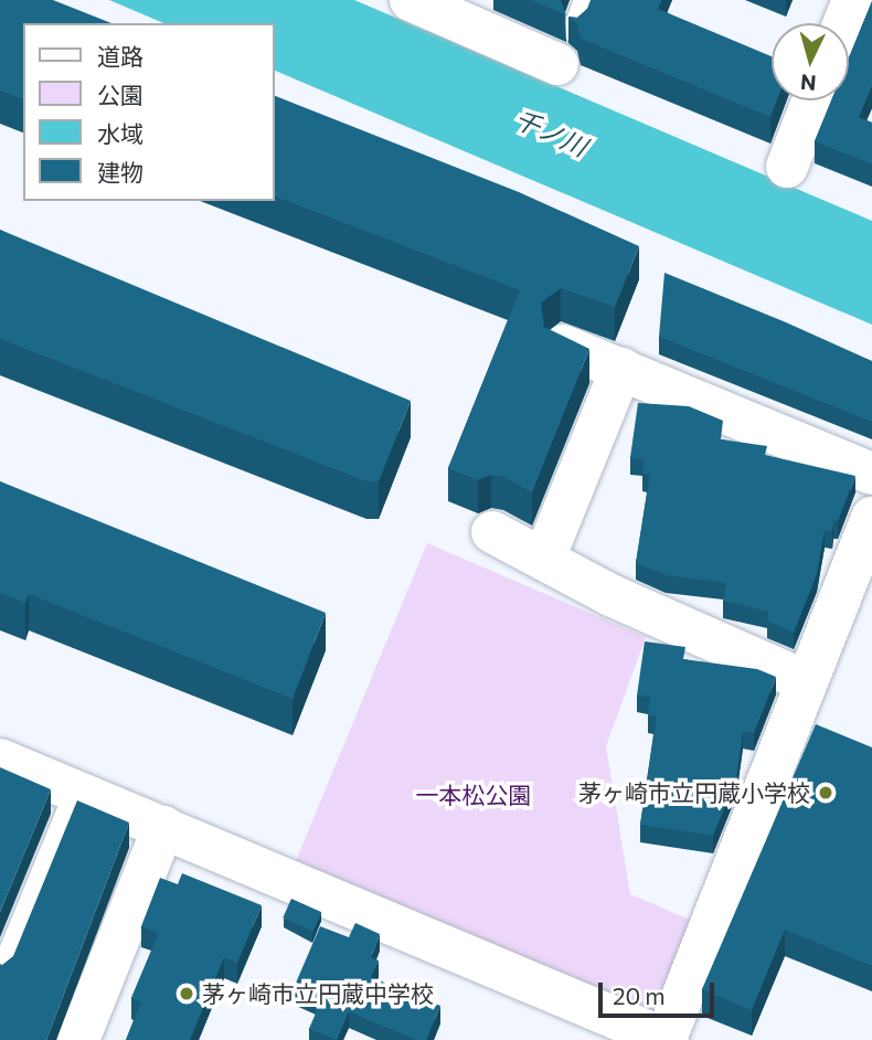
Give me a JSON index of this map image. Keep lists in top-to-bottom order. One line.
{"water":["千ノ川"],"parks":["一本松公園"],"places":["茅ヶ崎市立円蔵小学校","茅ヶ崎市立円蔵中学校"],"legend":["道路","公園","水域","建物"],"scale_bar":"20 m","north":"bottom"}
